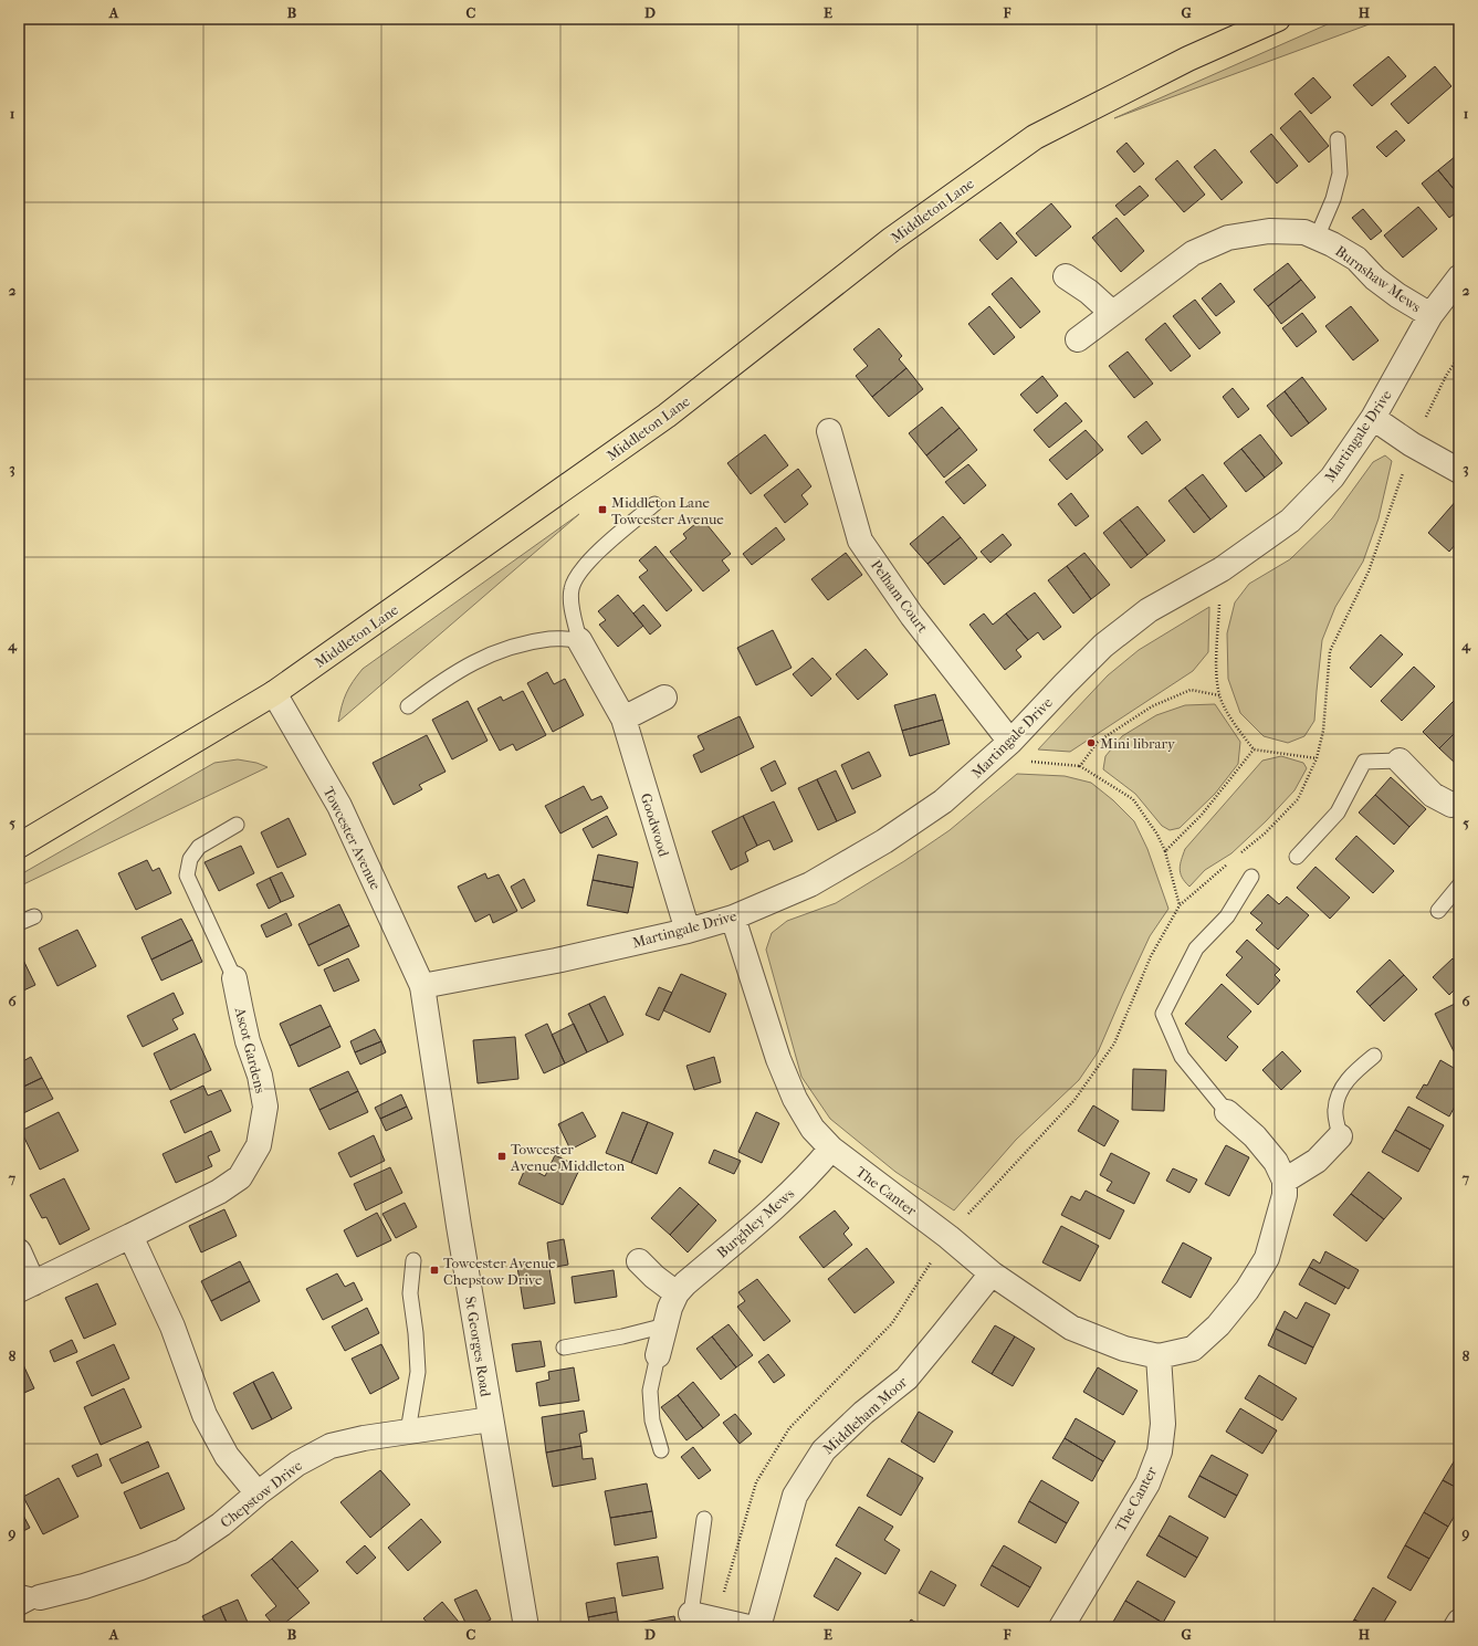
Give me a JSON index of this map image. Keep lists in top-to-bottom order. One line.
{"streets":{"main road":["Middleton Lane"],"street":["Burnshaw Mews","Martingale Drive","Pelham Court","Goodwood","Towcester Avenue","Ascot Gardens","The Canter","Burghley Mews","St Georges Road","Middleham Moor","Chepstow Drive"]},"crossings":[["Middleton Lane","Towcester Avenue"],["Burnshaw Mews","Martingale Drive"],["Martingale Drive","Pelham Court"],["Martingale Drive","Goodwood"],["Martingale Drive","Towcester Avenue"],["Martingale Drive","The Canter"],["Martingale Drive","St Georges Road"],["Towcester Avenue","St Georges Road"],["The Canter","Burghley Mews"],["The Canter","Middleham Moor"],["St Georges Road","Chepstow Drive"]],"places":{"transit":["Middleton Lane Towcester Avenue","Towcester Avenue Middleton","Towcester Avenue Chepstow Drive"],"other":["Mini library"]},"grid":{"columns":["A","B","C","D","E","F","G","H"],"rows":["1","2","3","4","5","6","7","8","9"]}}
